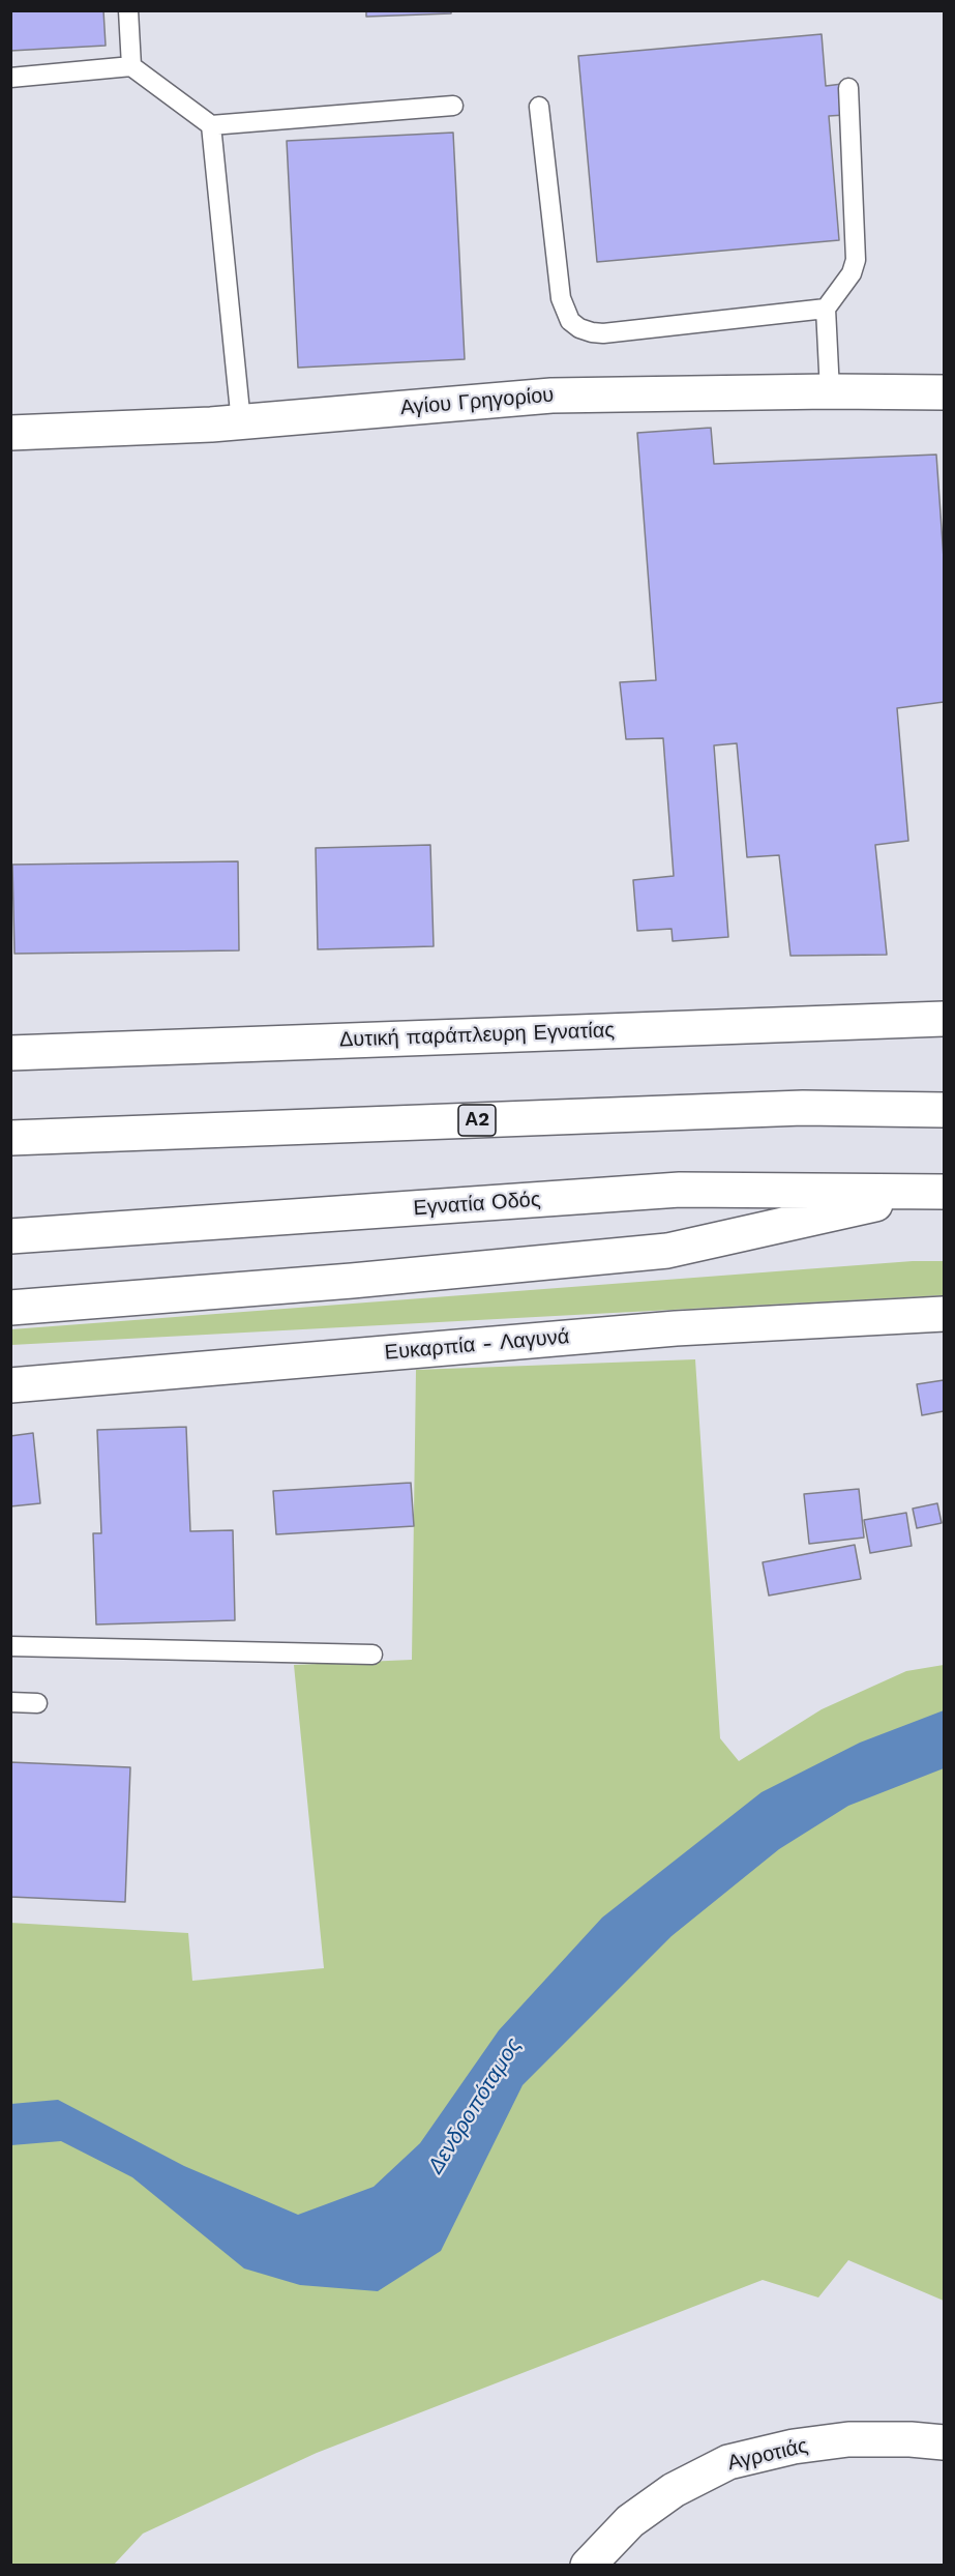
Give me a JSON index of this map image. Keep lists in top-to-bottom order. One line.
{"streets":{"main road":["Αγίου Γρηγορίου","Δυτική παράπλευρη Εγνατίας","Α2","Εγνατία Οδός","Ευκαρπία - Λαγυνά","Αγροτιάς"]},"water":["Δενδροπόταμος"]}
